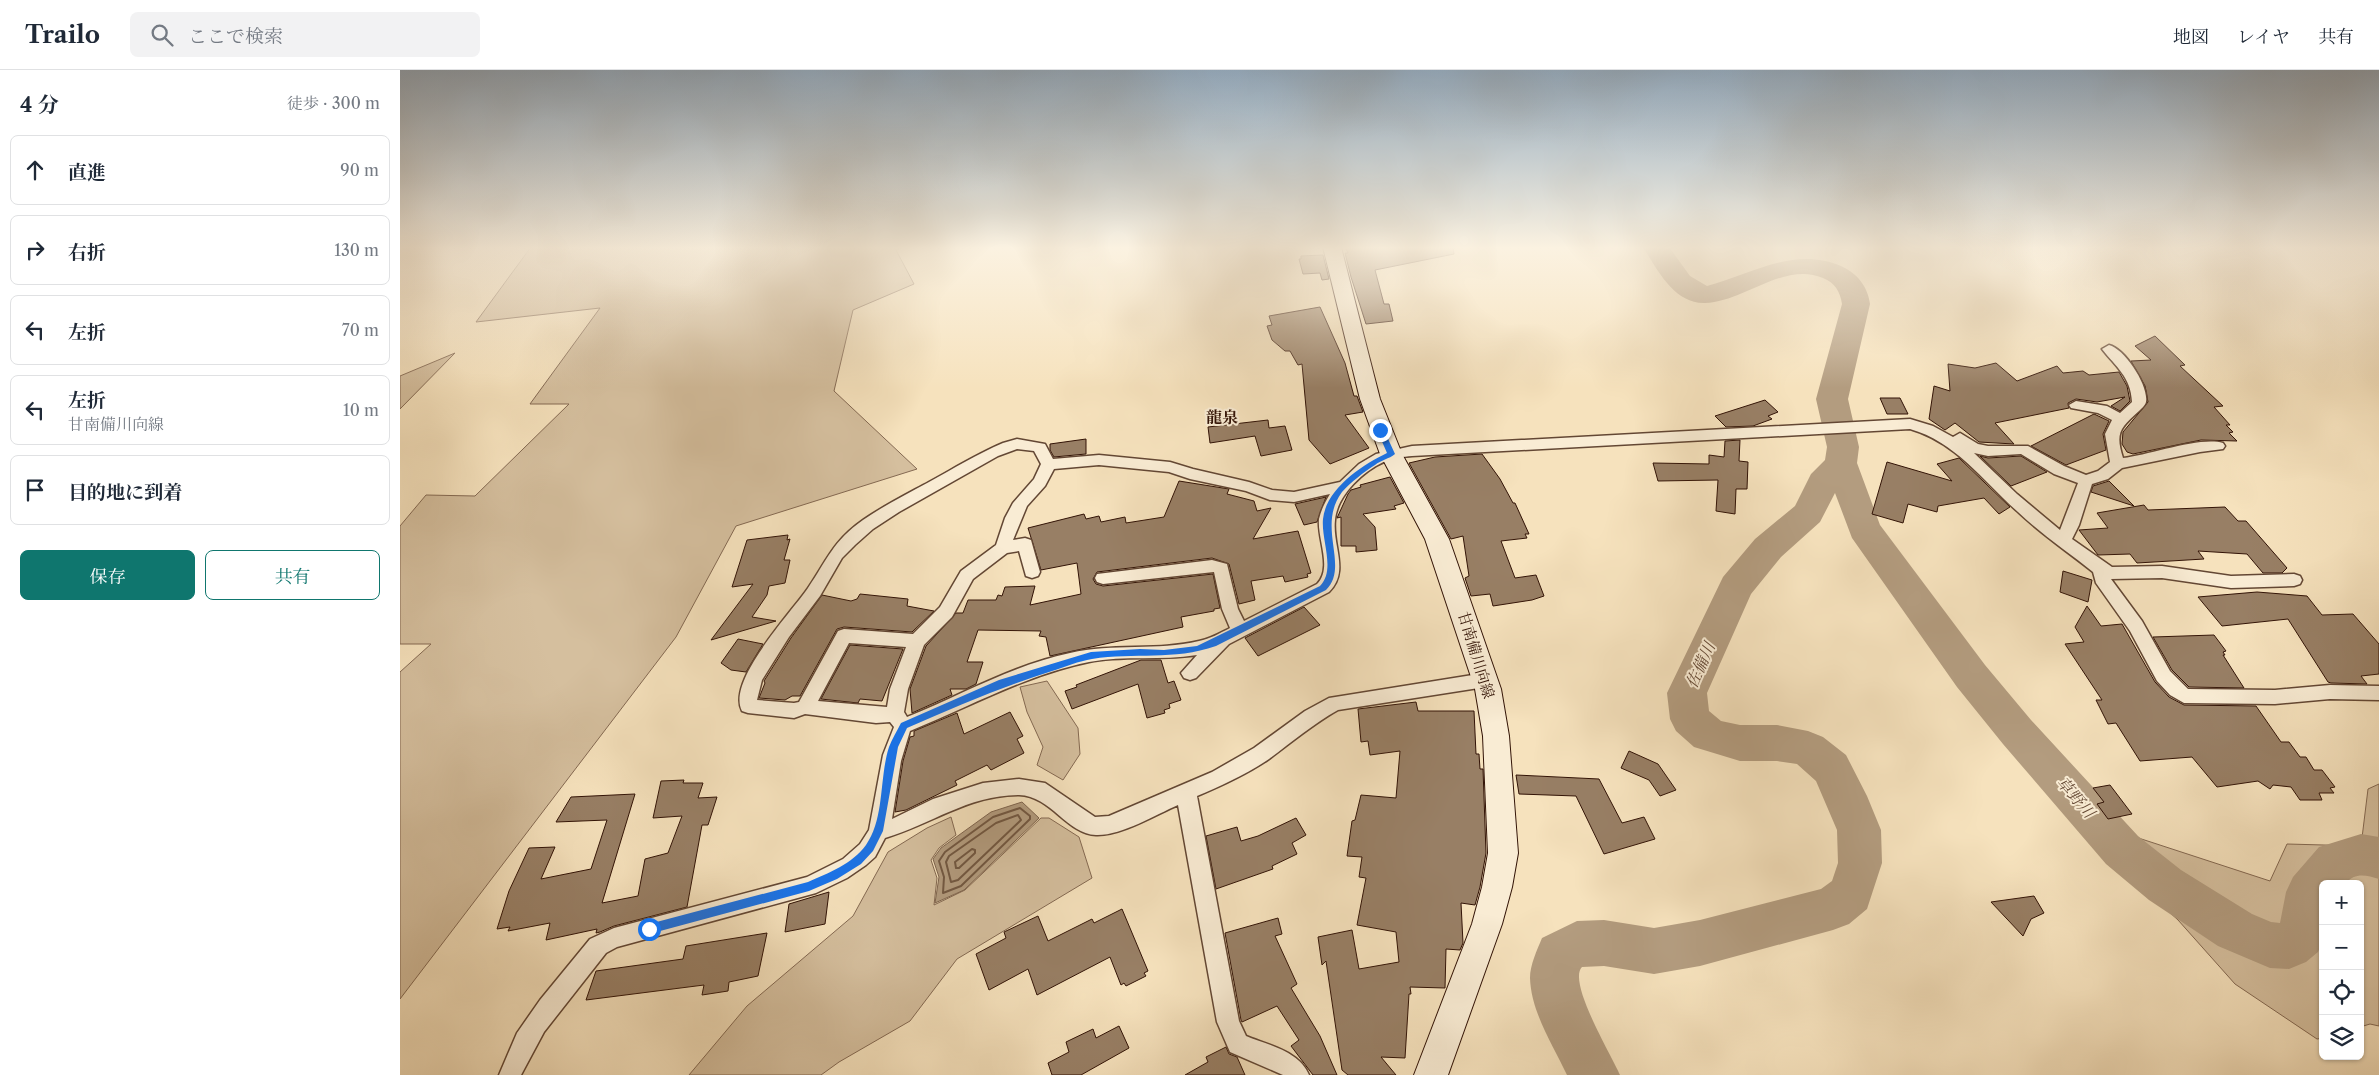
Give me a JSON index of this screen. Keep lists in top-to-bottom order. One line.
{"streets":{"main road":["甘南備川向線"]},"districts":["龍泉"],"water":["佐備川","草野川"],"page":{"header":"Trailo","search":"ここで検索","nav":["地図","レイヤ","共有"],"heading":["4 分","徒歩 · 300 m"],"list":[["直進","90 m"],["右折","130 m"],["左折","70 m"],["左折","甘南備川向線","10 m"],"目的地に到着"],"buttons":["保存","共有"],"map_buttons":["+","−"]}}
